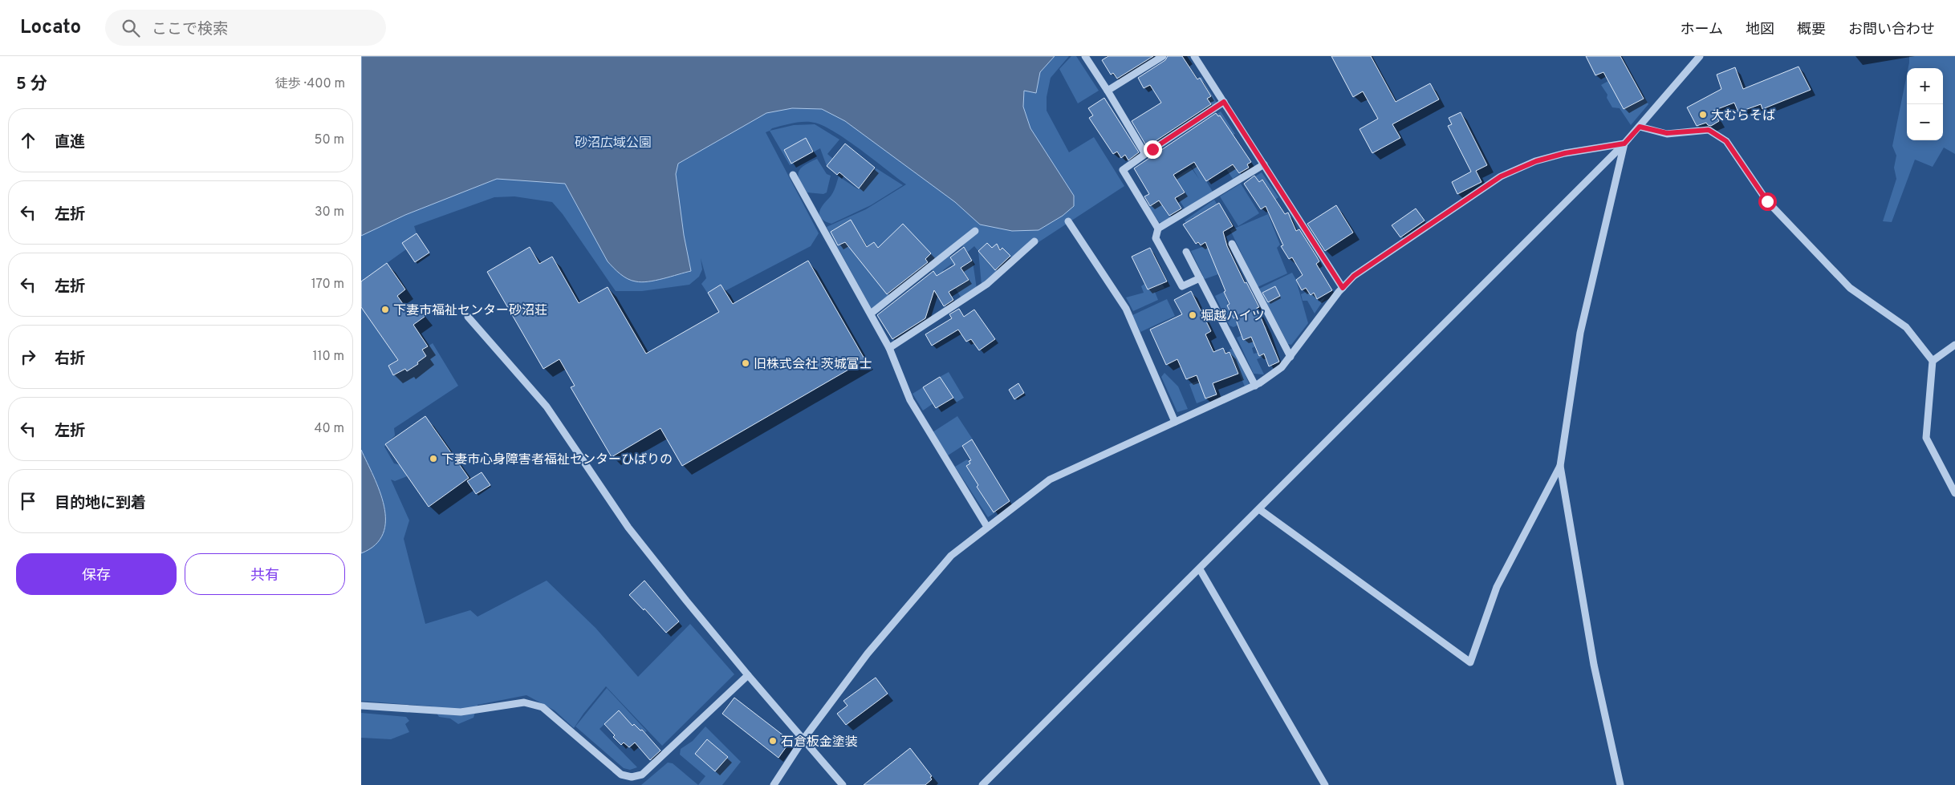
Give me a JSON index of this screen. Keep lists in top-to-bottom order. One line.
{"parks":["砂沼広域公園"],"places":["大むらそば","下妻市福祉センター砂沼荘","堀越ハイツ","旧株式会社 茨城富士","下妻市心身障害者福祉センターひばりの","石倉板金塗装"],"page":{"header":"Locato","search":"ここで検索","nav":["ホーム","地図","概要","お問い合わせ"],"heading":["5 分","徒歩 · 400 m"],"map_buttons":["+","−"],"list":[["直進","50 m"],["左折","30 m"],["左折","170 m"],["右折","110 m"],["左折","40 m"],"目的地に到着"],"buttons":["保存","共有"]}}
